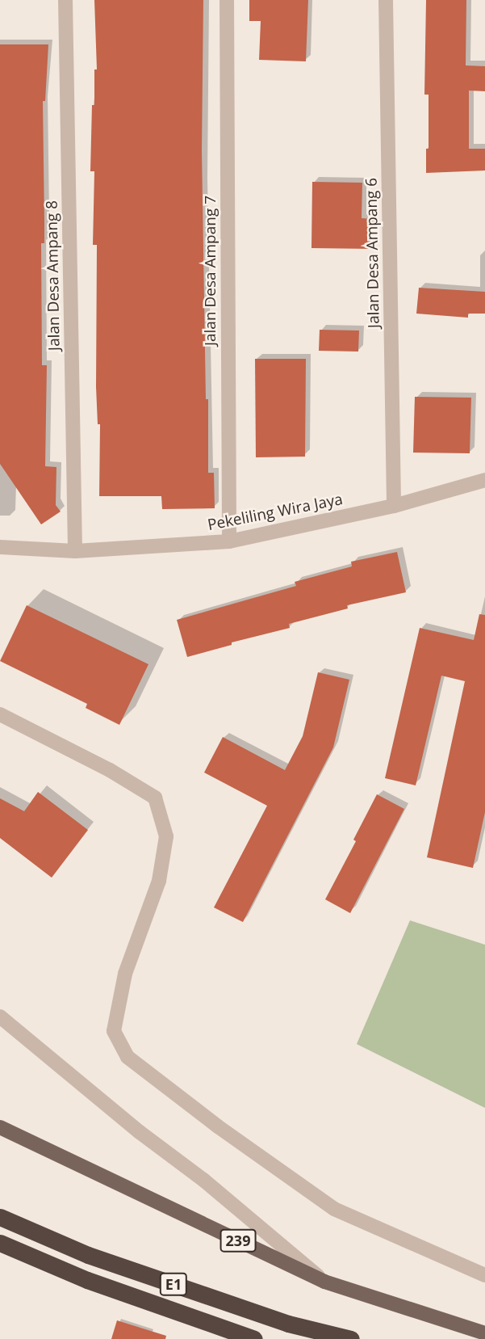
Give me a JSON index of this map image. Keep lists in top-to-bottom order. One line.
{"streets":{"highway":["E1"],"main road":["239"],"street":["Jalan Desa Ampang 6","Jalan Desa Ampang 7","Jalan Desa Ampang 8","Pekeliling Wira Jaya"]},"crossings":[["Jalan Desa Ampang 6","Pekeliling Wira Jaya"],["Jalan Desa Ampang 7","Pekeliling Wira Jaya"],["Jalan Desa Ampang 8","Pekeliling Wira Jaya"]]}
